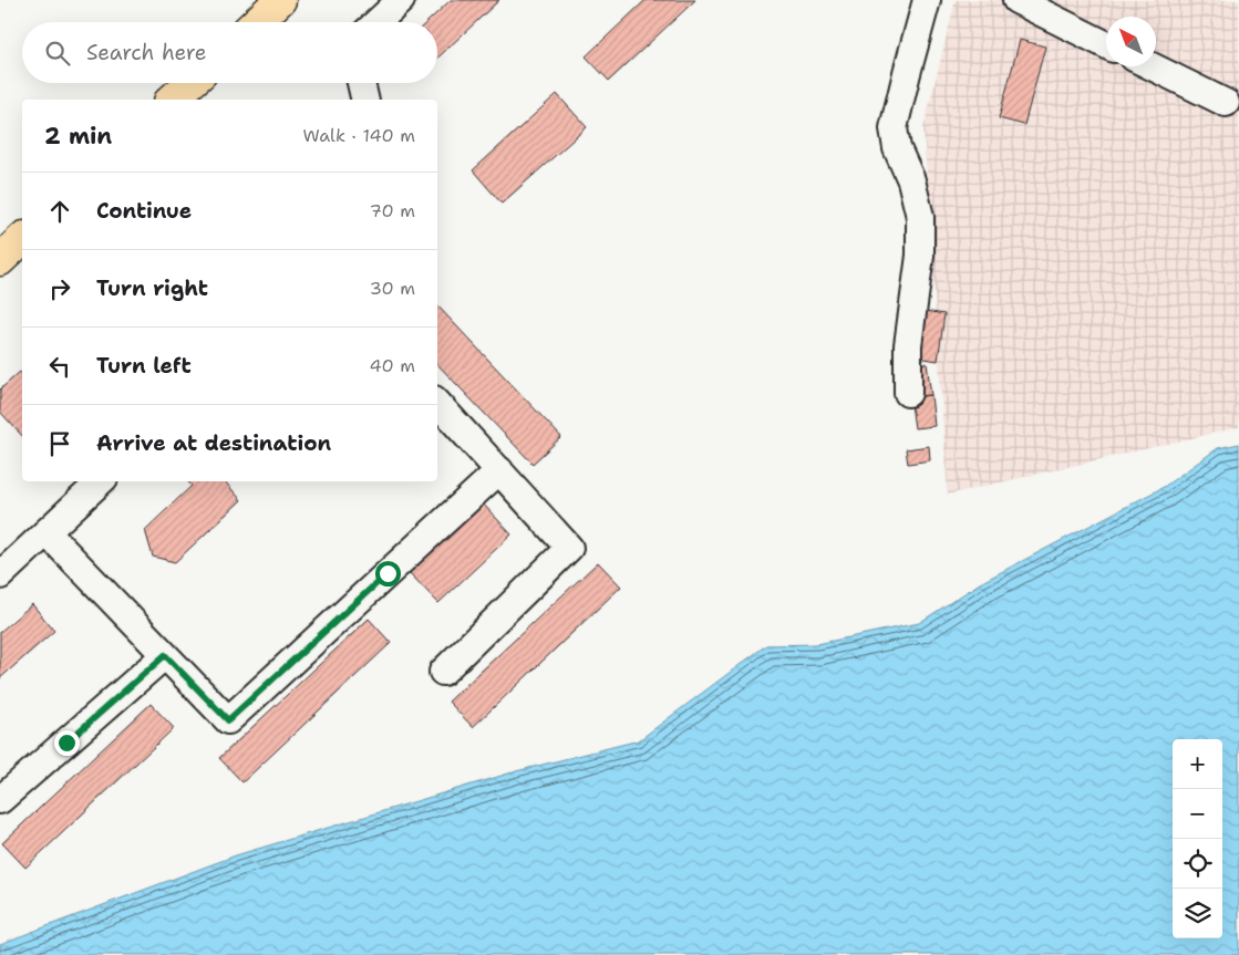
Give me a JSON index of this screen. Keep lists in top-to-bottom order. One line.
{"north":"top left","page":{"search":"Search here","heading":["2 min","Walk · 140 m"],"list":[["Continue","70 m"],["Turn right","30 m"],["Turn left","40 m"],"Arrive at destination"],"map_buttons":["+","−"]}}
